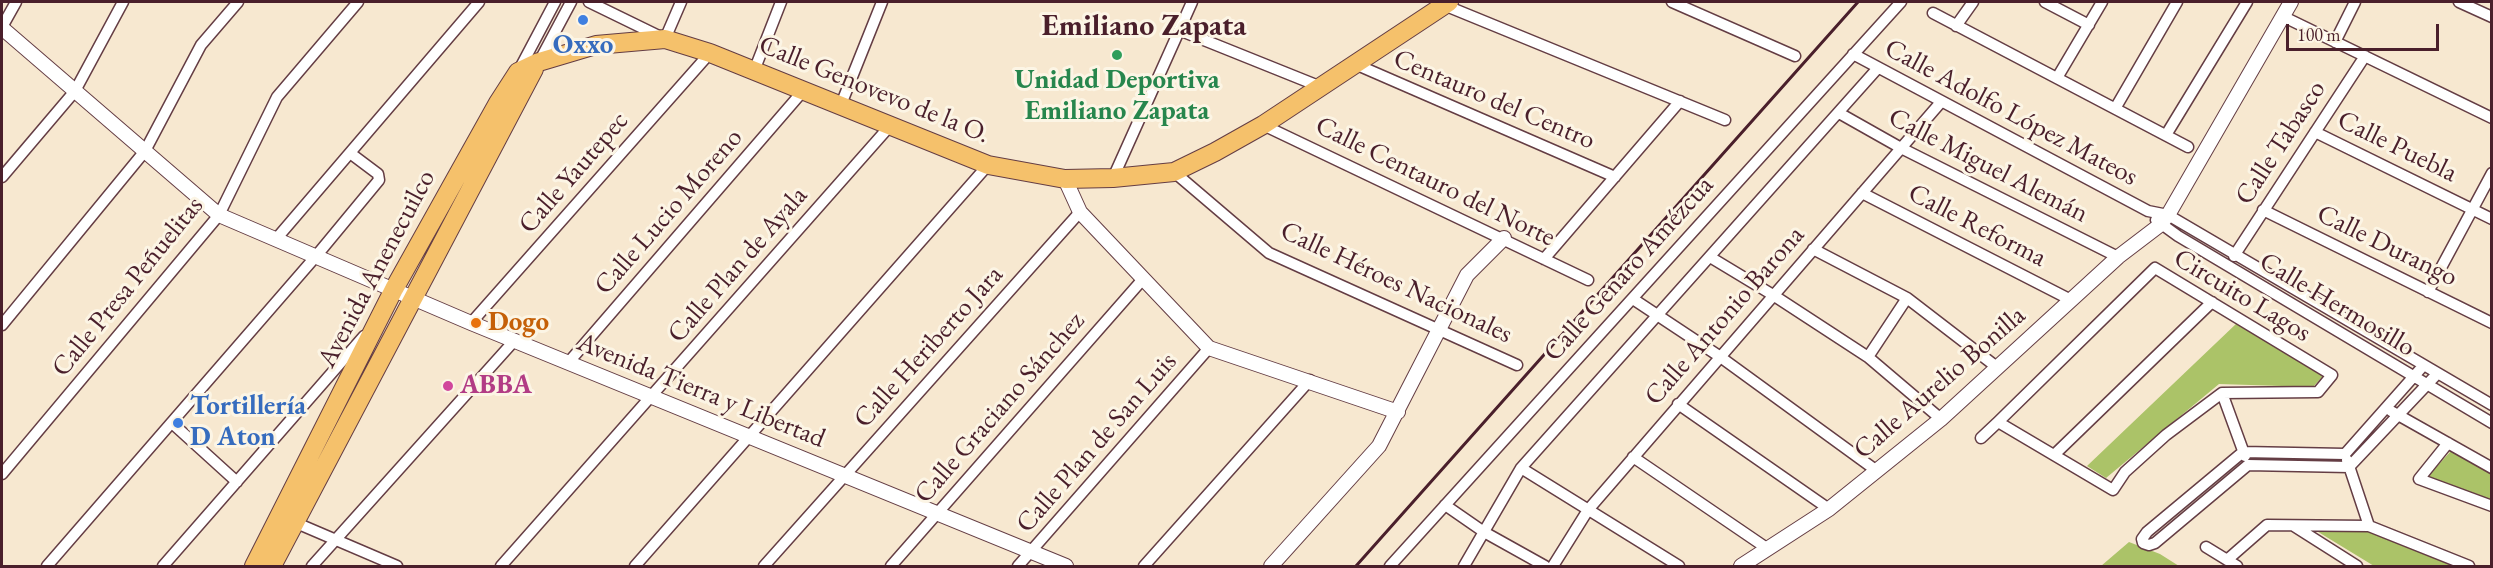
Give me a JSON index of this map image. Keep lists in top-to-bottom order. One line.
{"streets":{"main road":["Calle Genovevo de la O.","Avenida Anenecuilco"],"street":["Centauro del Centro","Calle Adolfo López Mateos","Calle Tabasco","Calle Puebla","Calle Miguel Alemán","Calle Yautepec","Calle Centauro del Norte","Calle Lucio Moreno","Calle Reforma","Calle Durango","Calle Plan de Ayala","Calle Genaro Amézcua","Calle Héroes Nacionales","Calle Presa Peñuelitas","Circuito Lagos","Calle Hermosillo","Calle Antonio Barona","Calle Heriberto Jara","Calle Aurelio Bonilla","Avenida Tierra y Libertad","Calle Graciano Sánchez","Calle Plan de San Luis"]},"crossings":[["Calle Genovevo de la O.","Centauro del Centro"],["Calle Genovevo de la O.","Calle Yautepec"],["Calle Genovevo de la O.","Calle Centauro del Norte"],["Calle Genovevo de la O.","Calle Lucio Moreno"],["Calle Genovevo de la O.","Calle Plan de Ayala"],["Calle Genovevo de la O.","Avenida Anenecuilco"],["Calle Genovevo de la O.","Calle Héroes Nacionales"],["Calle Adolfo López Mateos","Calle Genaro Amézcua"],["Calle Adolfo López Mateos","Calle Hermosillo"],["Calle Adolfo López Mateos","Calle Antonio Barona"],["Calle Adolfo López Mateos","Calle Aurelio Bonilla"],["Calle Tabasco","Calle Puebla"],["Calle Tabasco","Calle Durango"],["Calle Tabasco","Calle Hermosillo"],["Calle Miguel Alemán","Calle Antonio Barona"],["Calle Miguel Alemán","Calle Aurelio Bonilla"],["Calle Yautepec","Avenida Tierra y Libertad"],["Calle Lucio Moreno","Avenida Tierra y Libertad"],["Calle Reforma","Calle Antonio Barona"],["Calle Reforma","Calle Aurelio Bonilla"],["Calle Plan de Ayala","Avenida Tierra y Libertad"],["Avenida Anenecuilco","Avenida Tierra y Libertad"],["Calle Presa Peñuelitas","Avenida Tierra y Libertad"],["Calle Hermosillo","Calle Aurelio Bonilla"],["Calle Heriberto Jara","Avenida Tierra y Libertad"],["Avenida Tierra y Libertad","Calle Graciano Sánchez"],["Avenida Tierra y Libertad","Calle Plan de San Luis"]],"districts":["Emiliano Zapata"],"places":["Oxxo","Unidad Deportiva Emiliano Zapata","Dogo","ABBA","Tortillería D Aton"],"scale_bar":"100 m"}
